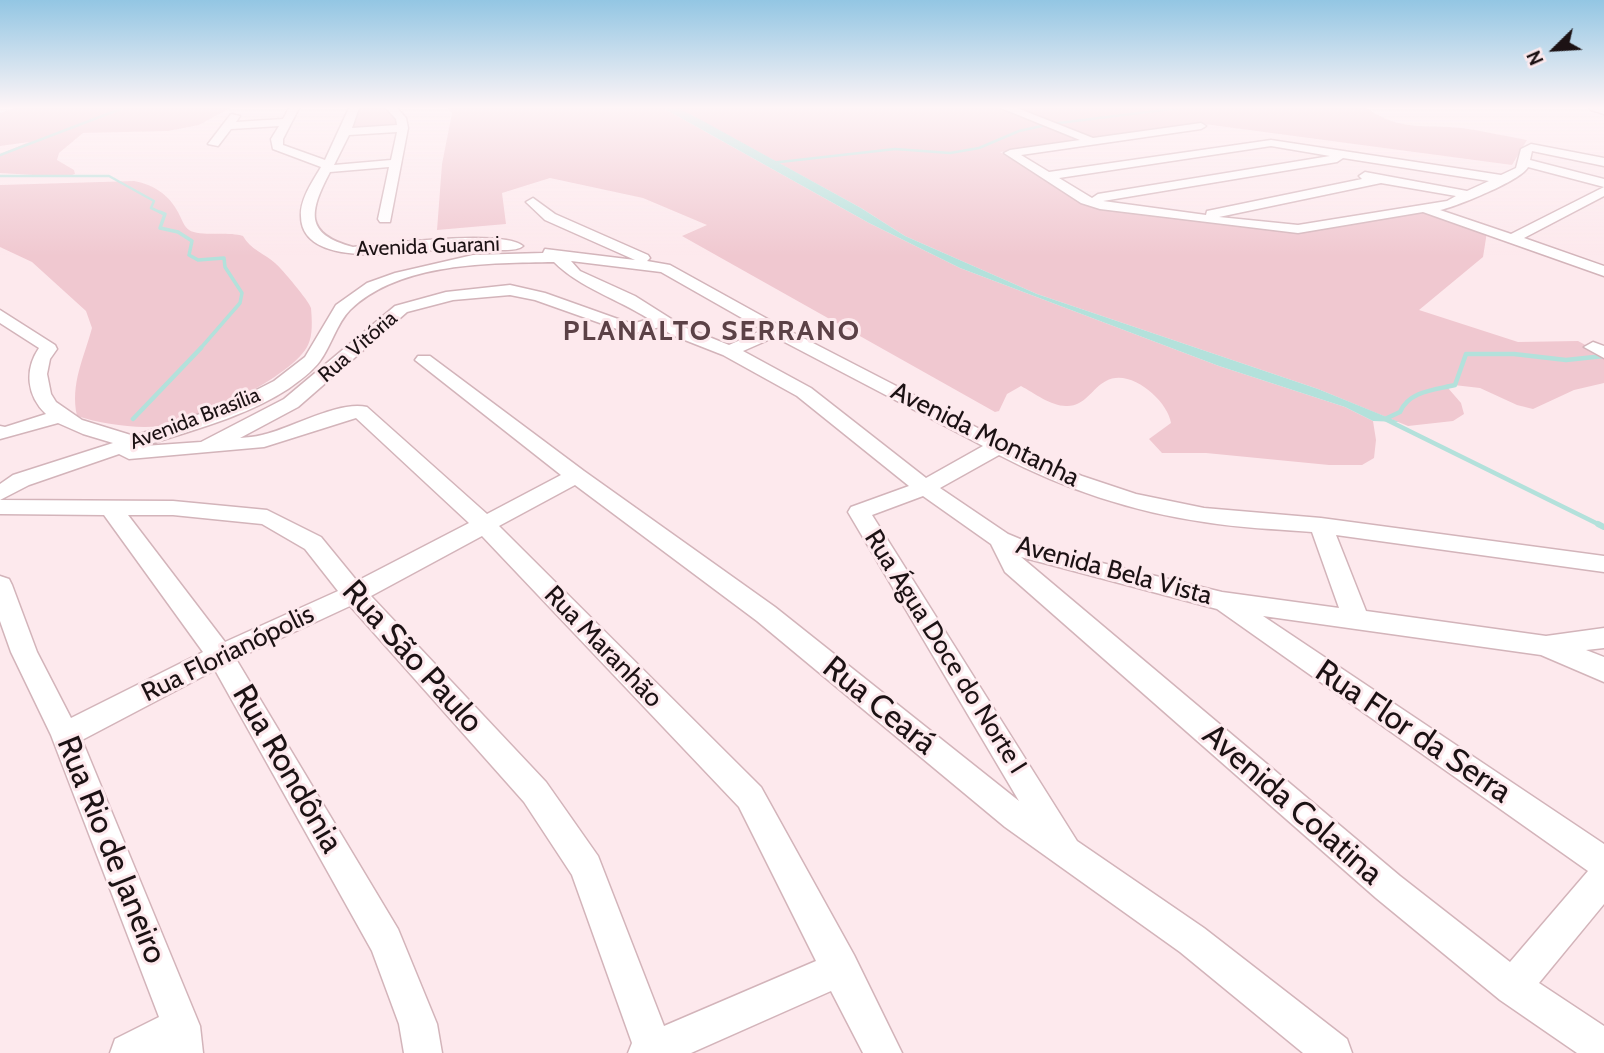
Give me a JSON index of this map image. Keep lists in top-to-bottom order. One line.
{"streets":{"street":["Avenida Guarani","Rua Vitória","Avenida Brasília","Avenida Montanha","Avenida Bela Vista","Rua Maranhão","Rua Água Doce do Norte I","Rua Florianópolis","Rua São Paulo","Rua Ceará","Rua Flor da Serra","Rua Rondônia","Avenida Colatina","Rua Rio de Janeiro"]},"crossings":[["Avenida Guarani","Avenida Brasília"],["Rua Vitória","Avenida Brasília"],["Rua Vitória","Avenida Bela Vista"],["Rua Vitória","Rua Maranhão"],["Avenida Brasília","Avenida Montanha"],["Avenida Brasília","Avenida Bela Vista"],["Avenida Montanha","Avenida Bela Vista"],["Avenida Montanha","Rua Água Doce do Norte I"],["Avenida Bela Vista","Rua Água Doce do Norte I"],["Avenida Bela Vista","Rua Flor da Serra"],["Avenida Bela Vista","Avenida Colatina"],["Rua Maranhão","Rua Florianópolis"],["Rua Água Doce do Norte I","Rua Ceará"],["Rua Florianópolis","Rua São Paulo"],["Rua Florianópolis","Rua Ceará"],["Rua Florianópolis","Rua Rondônia"],["Rua Florianópolis","Rua Rio de Janeiro"],["Rua São Paulo","Rua Rondônia"]],"districts":["PLANALTO SERRANO"],"north":"bottom left"}
